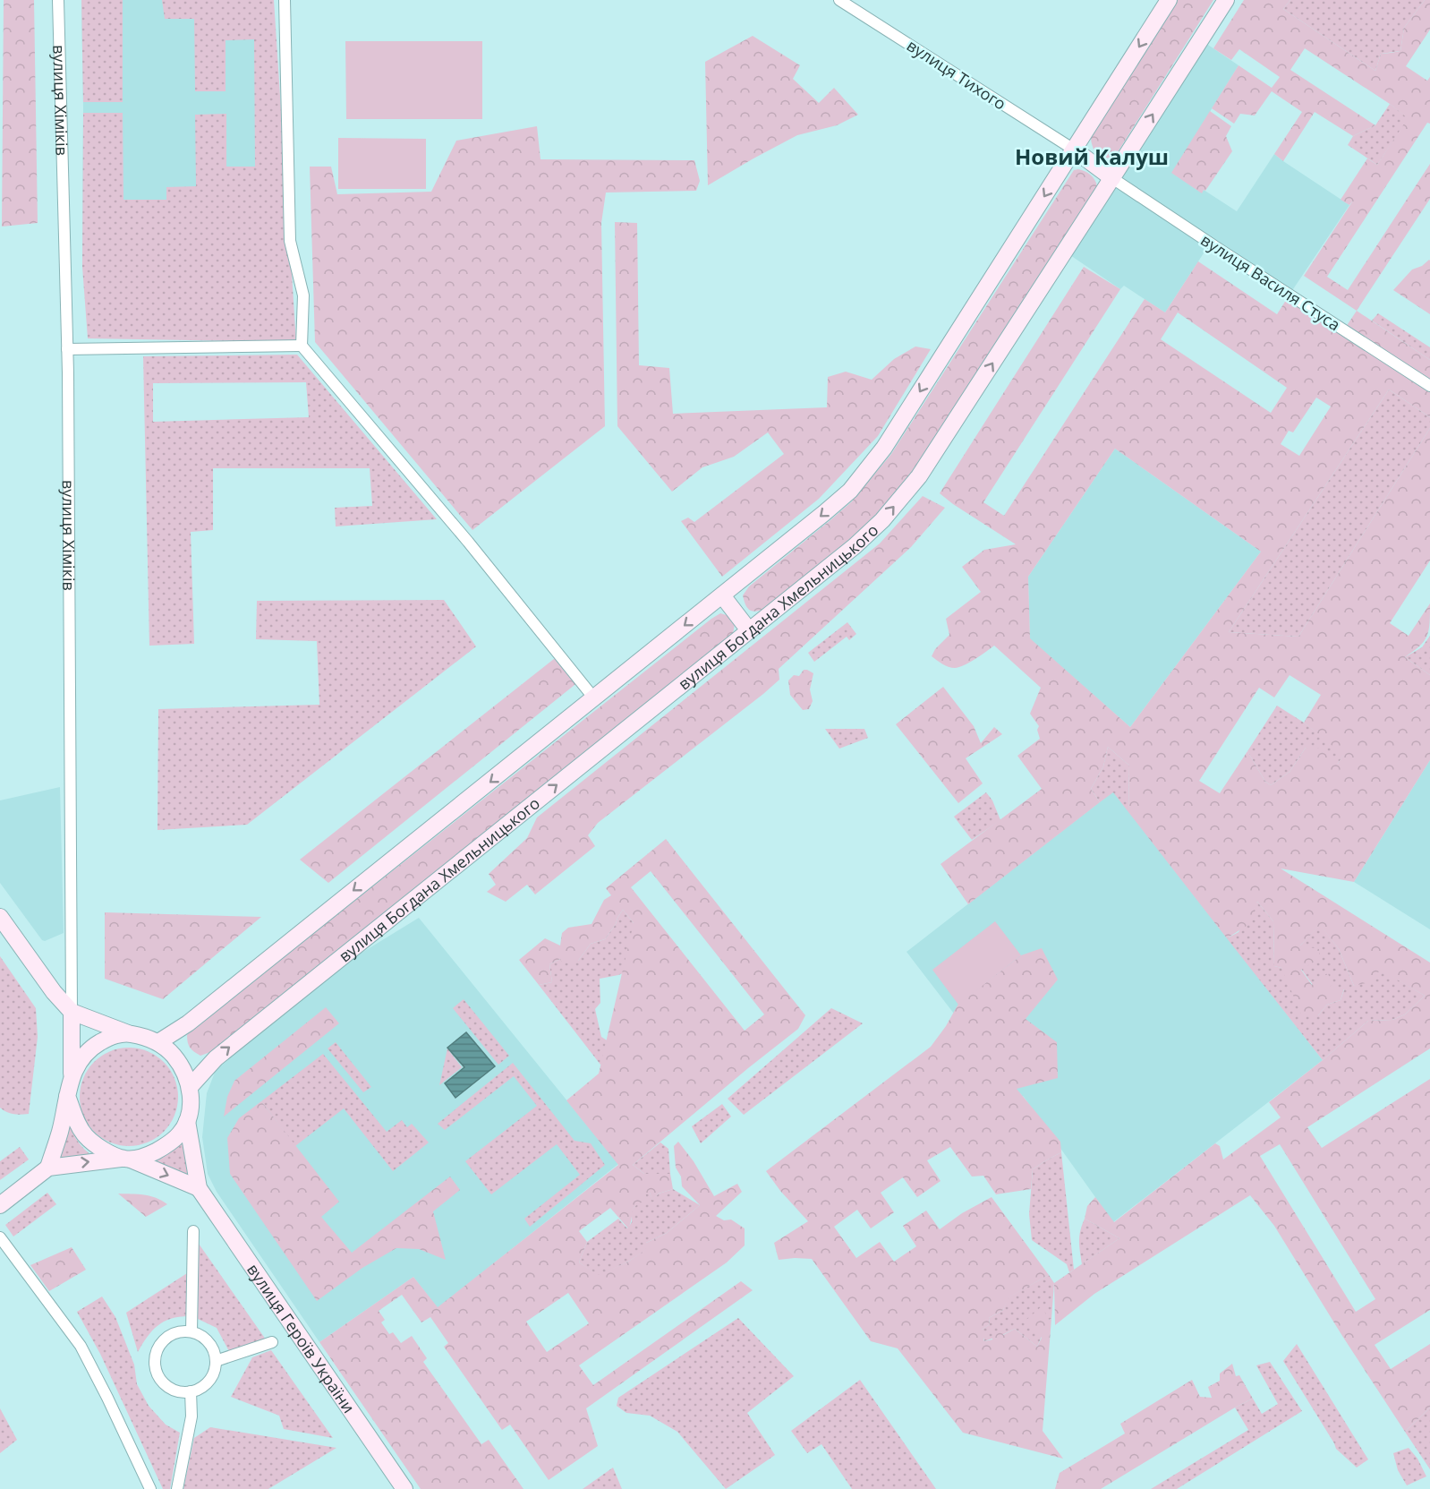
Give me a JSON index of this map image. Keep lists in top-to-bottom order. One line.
{"streets":{"street":["вулиця Тихого","вулиця Хіміків","вулиця Василя Стуса","вулиця Богдана Хмельницького","вулиця Героїв України"]},"crossings":[["вулиця Василя Стуса","вулиця Богдана Хмельницького"],["вулиця Богдана Хмельницького","вулиця Героїв України"]],"districts":["Новий Калуш"]}
